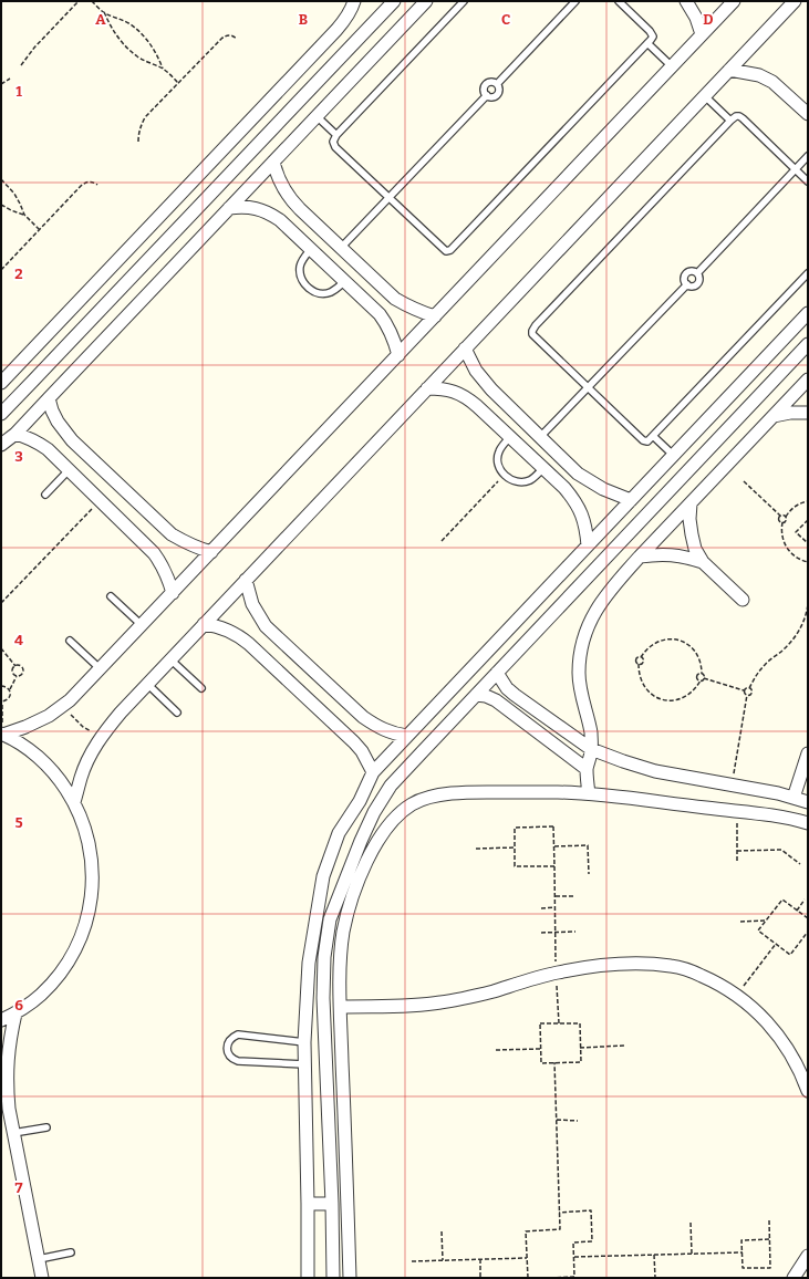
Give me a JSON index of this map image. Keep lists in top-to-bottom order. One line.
{"grid":{"columns":["A","B","C","D"],"rows":["1","2","3","4","5","6","7"]}}
